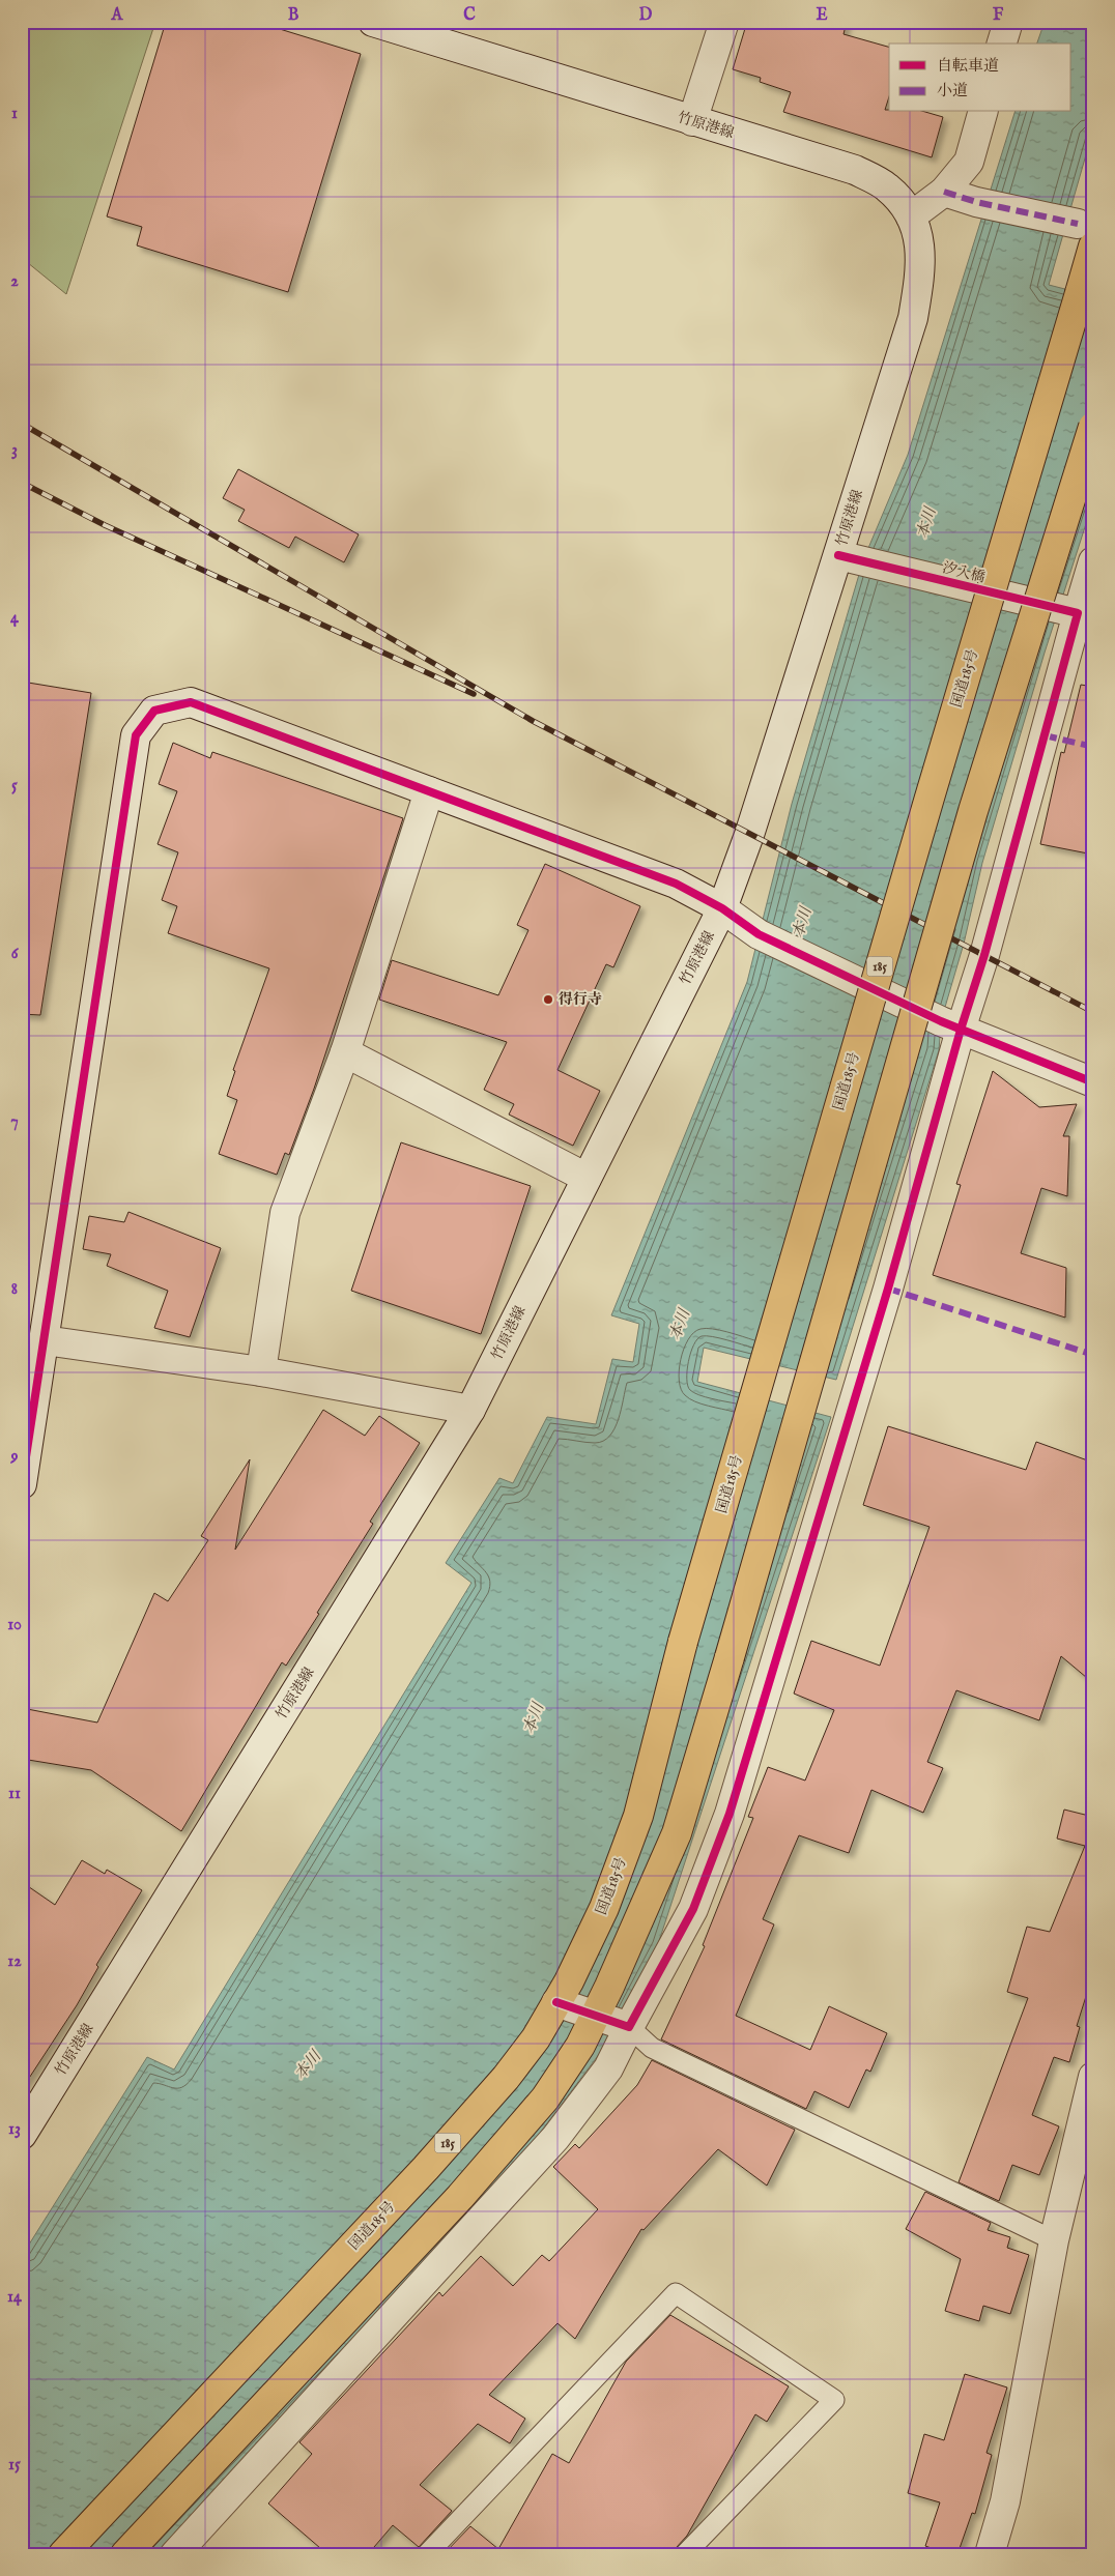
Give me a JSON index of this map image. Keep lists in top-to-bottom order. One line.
{"streets":{"highway":["国道185号","185"],"street":["竹原港線","汐入橋"]},"crossings":[["竹原港線","汐入橋"]],"water":["本川"],"places":["得行寺"],"legend":["自転車道","小道"],"grid":{"columns":["A","B","C","D","E","F"],"rows":["1","2","3","4","5","6","7","8","9","10","11","12","13","14","15"]}}
